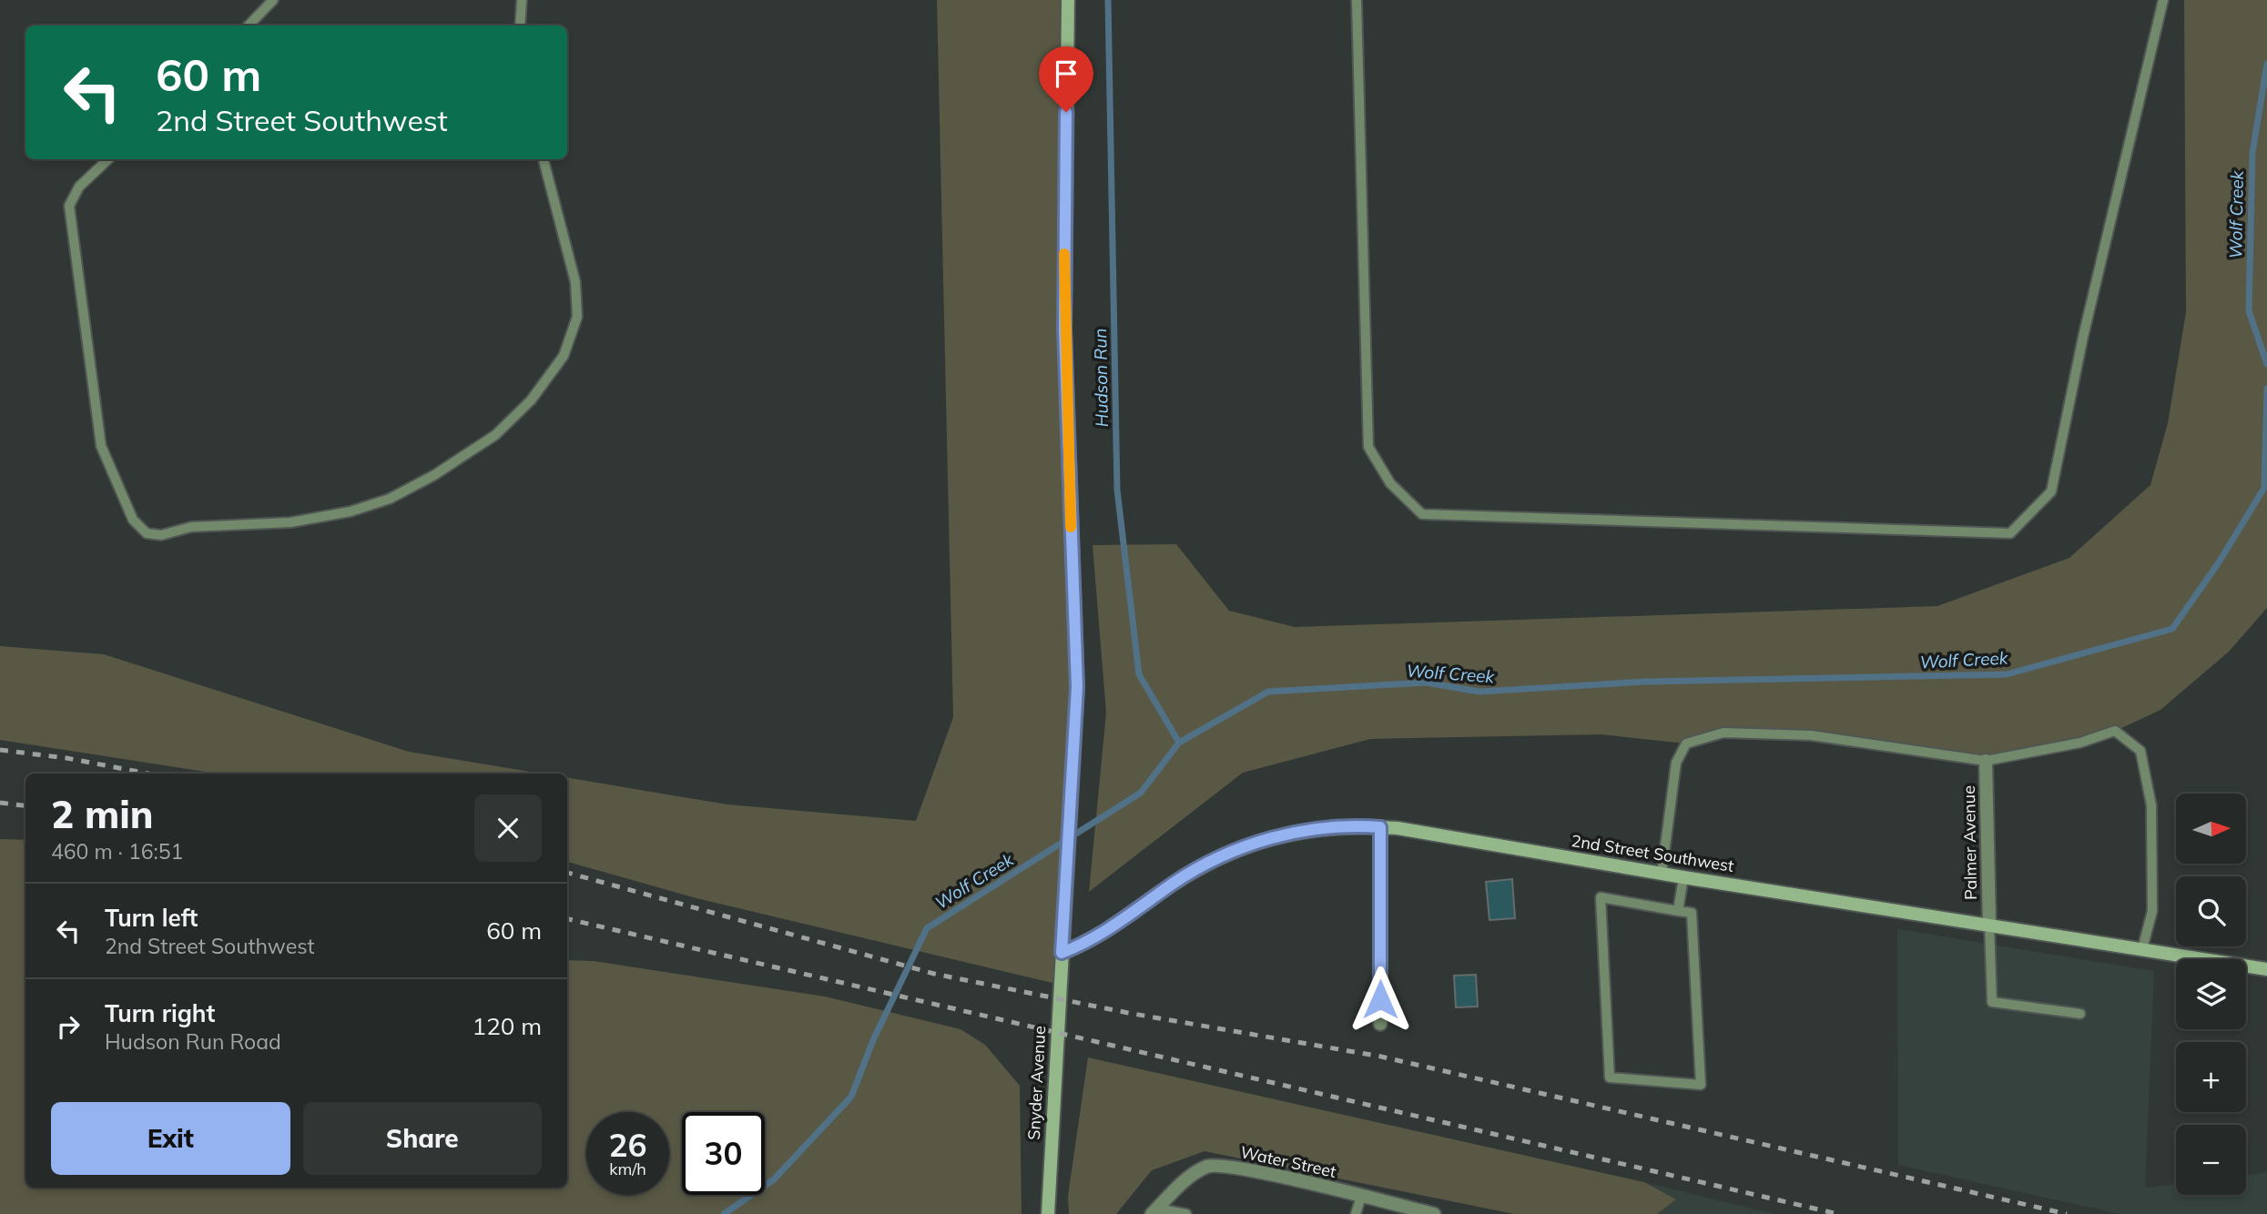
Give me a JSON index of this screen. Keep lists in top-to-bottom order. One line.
{"streets":{"street":["Palmer Avenue","2nd Street Southwest","Snyder Avenue","Water Street"]},"crossings":[["Palmer Avenue","2nd Street Southwest"],["2nd Street Southwest","Snyder Avenue"]],"water":["Wolf Creek","Hudson Run"],"north":"right","page":{"turn":["60 m","2nd Street Southwest"],"heading":["2 min","460 m · 16:51"],"map_buttons":["+","−"],"list":[{"name":"Turn left","note":"2nd Street Southwest","value":"60 m"},{"name":"Turn right","note":"Hudson Run Road","value":"120 m"}],"buttons":["Exit","Share"],"speed":"26 km/h","limit":"30"}}
